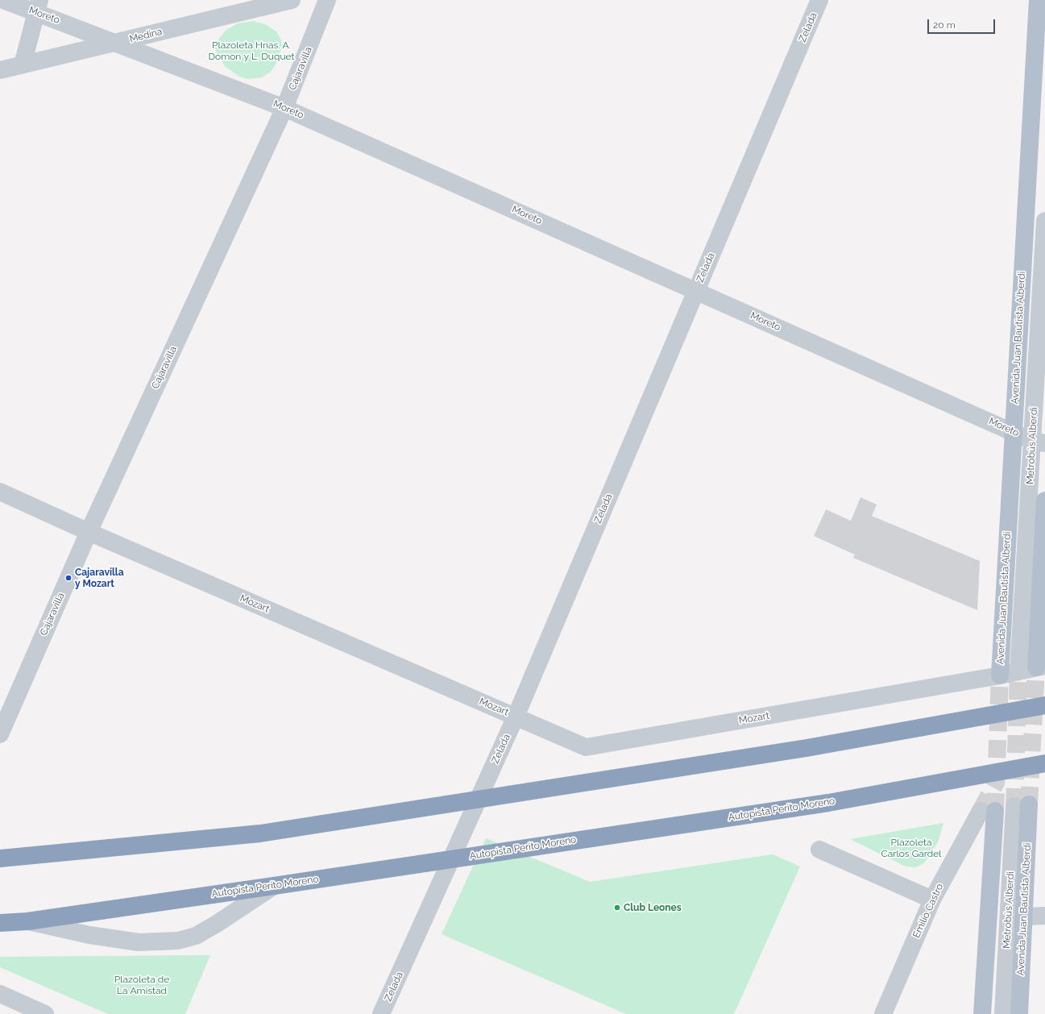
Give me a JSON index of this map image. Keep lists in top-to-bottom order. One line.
{"streets":{"highway":["Autopista Perito Moreno"],"main road":["Avenida Juan Bautista Alberdi"],"street":["Moreto","Zelada","Medina","Cajaravilla","Metrobús Alberdi","Mozart","Emilio Castro"]},"crossings":[["Moreto","Zelada"],["Moreto","Medina"],["Moreto","Cajaravilla"],["Moreto","Avenida Juan Bautista Alberdi"],["Moreto","Metrobús Alberdi"],["Zelada","Mozart"],["Cajaravilla","Mozart"],["Avenida Juan Bautista Alberdi","Metrobús Alberdi"],["Avenida Juan Bautista Alberdi","Mozart"],["Metrobús Alberdi","Mozart"]],"parks":["Plazoleta Hnas. A. Domon y L. Duquet","Plazoleta Carlos Gardel","Plazoleta de La Amistad"],"places":["Cajaravilla y Mozart","Club Leones"],"scale_bar":"20 m"}
